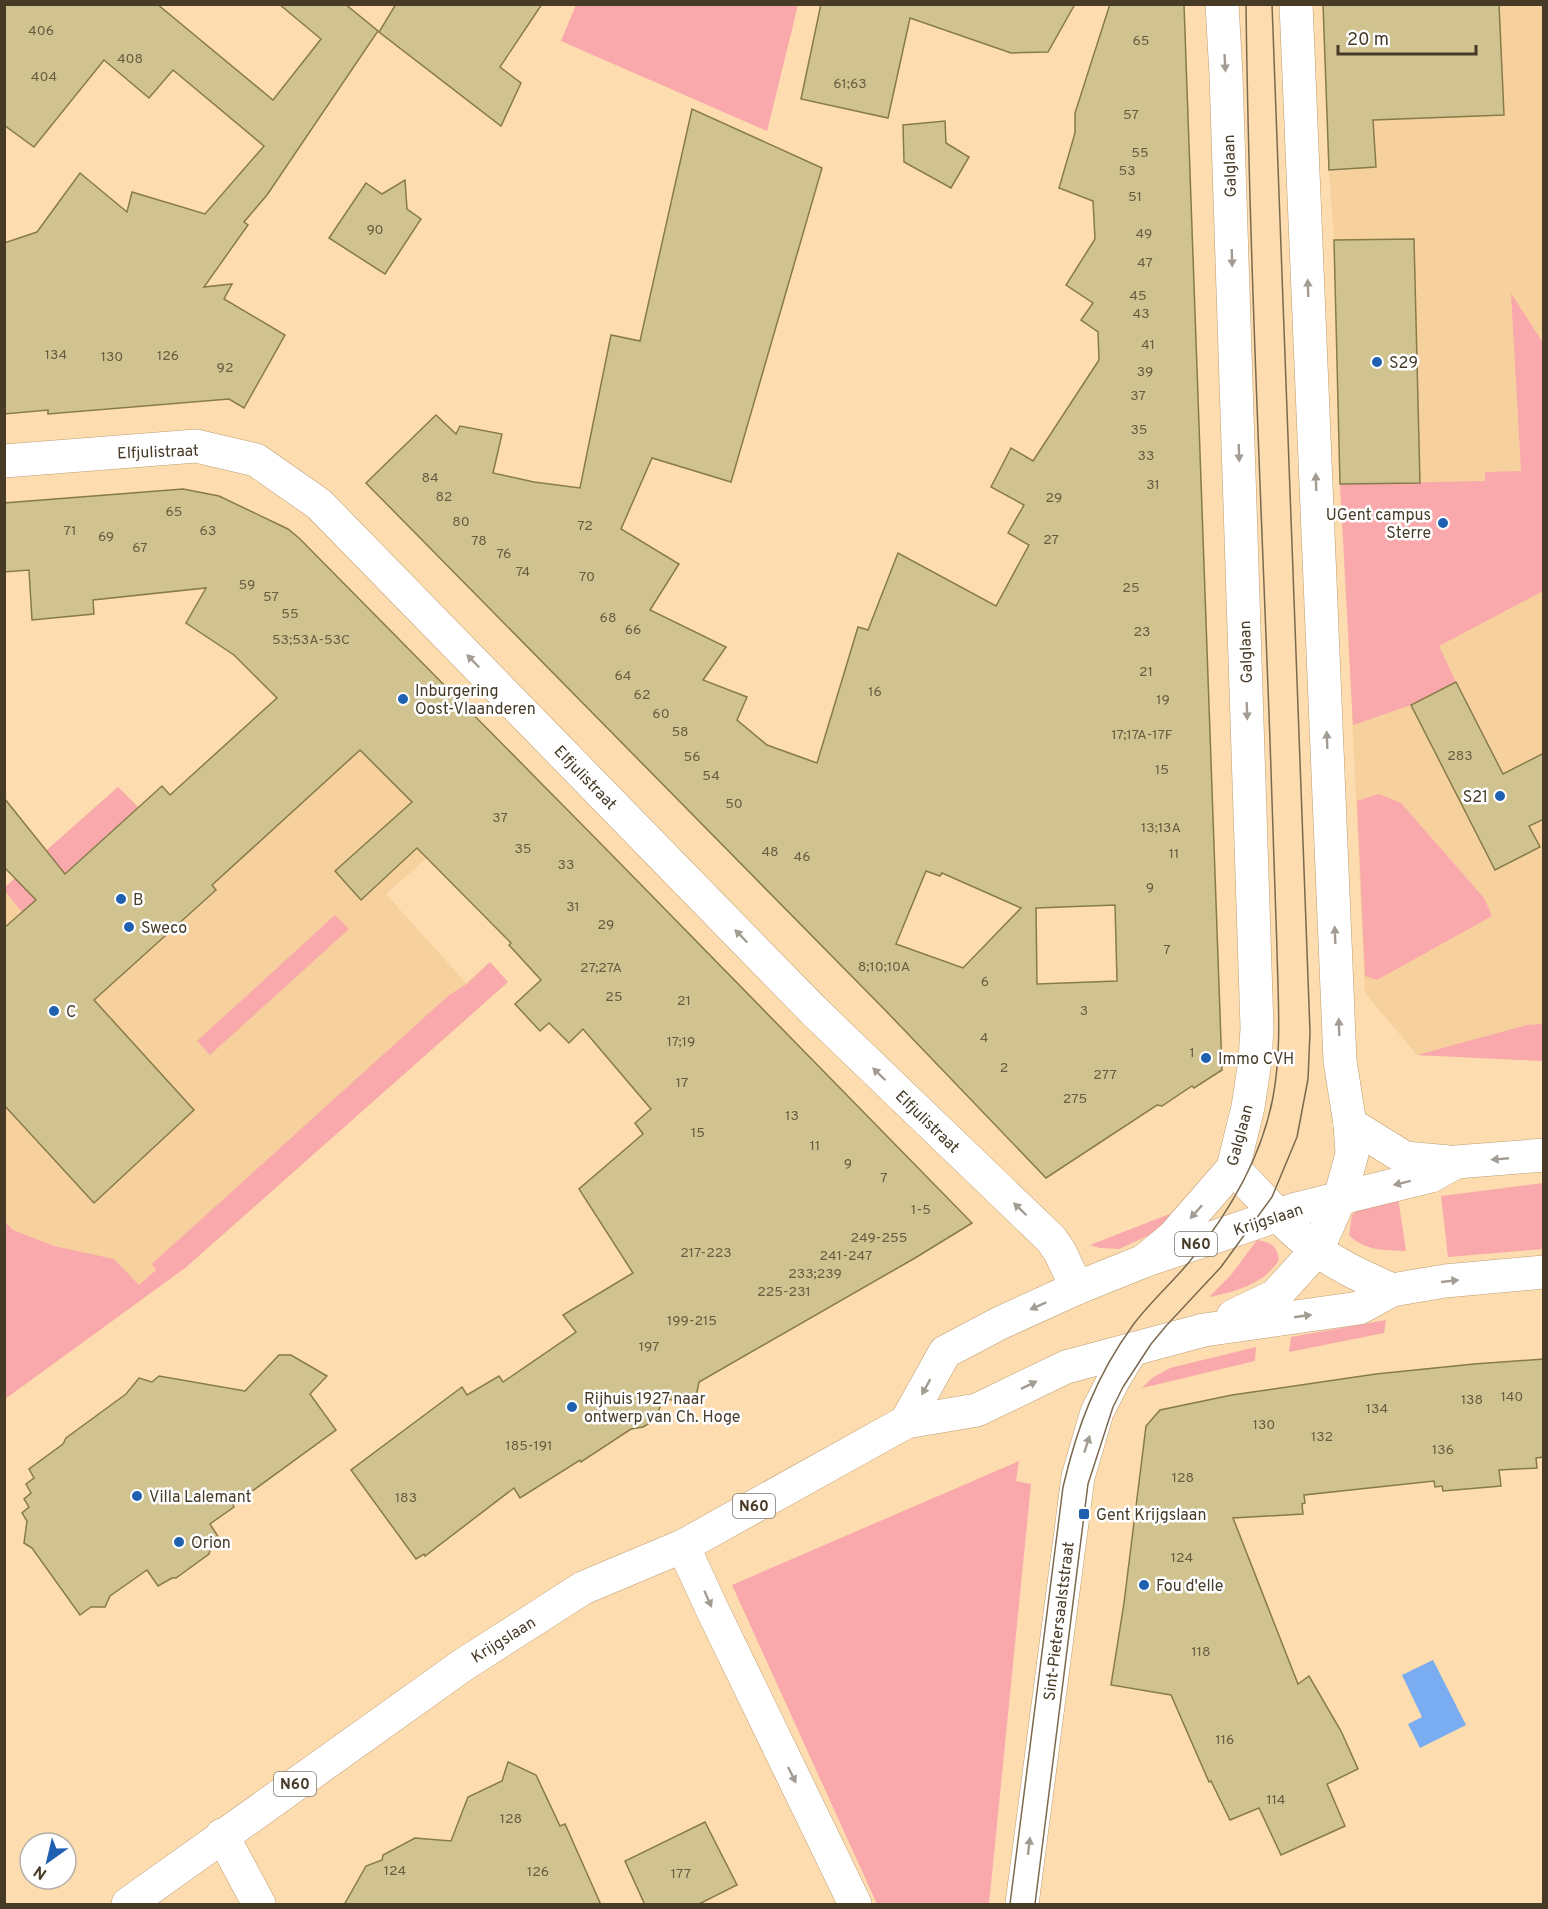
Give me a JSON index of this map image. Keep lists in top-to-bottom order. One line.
{"streets":{"street":["Galglaan","Elfjulistraat","Krijgslaan","N60","Sint-Pietersaalststraat"]},"crossings":[["Galglaan","Krijgslaan"],["Elfjulistraat","Krijgslaan"],["Krijgslaan","Sint-Pietersaalststraat"]],"one_way":["Elfjulistraat","Sint-Pietersaalststraat"],"places":{"other":["S29","UGent campus Sterre","Inburgering Oost-Vlaanderen","S21","B","Sweco","C","Immo CVH","Rijhuis 1927 naar ontwerp van Ch. Hoge","Villa Lalemant","Orion","Fou d'elle"],"transit":["Gent Krijgslaan"]},"house_numbers":["406","65","408","404","61;63","57","55","53","51","90","49","47","45","43","41","134","126","130","92","39","37","35","33","84","31","82","29","65","80","72","71","63","69","27","78","67","76","74","70","59","25","57","55","68","66","23","53;53A-53C","21","64","16","62","19","60","58","17;17A-17F","283","56","15","54","50","37","13;13A","35","48","11","46","33","9","31","29","7","8;10;10A","27;27A","6","25","21","3","4","17;19","1","2","277","17","275","13","15","11","9","7","1-5","249-255","217-223","241-247","233;239","225-231","199-215","197","140","138","134","130","132","185-191","136","128","183","124","118","116","114","128","124","126","177"],"scale_bar":"20 m","north":"bottom left"}
